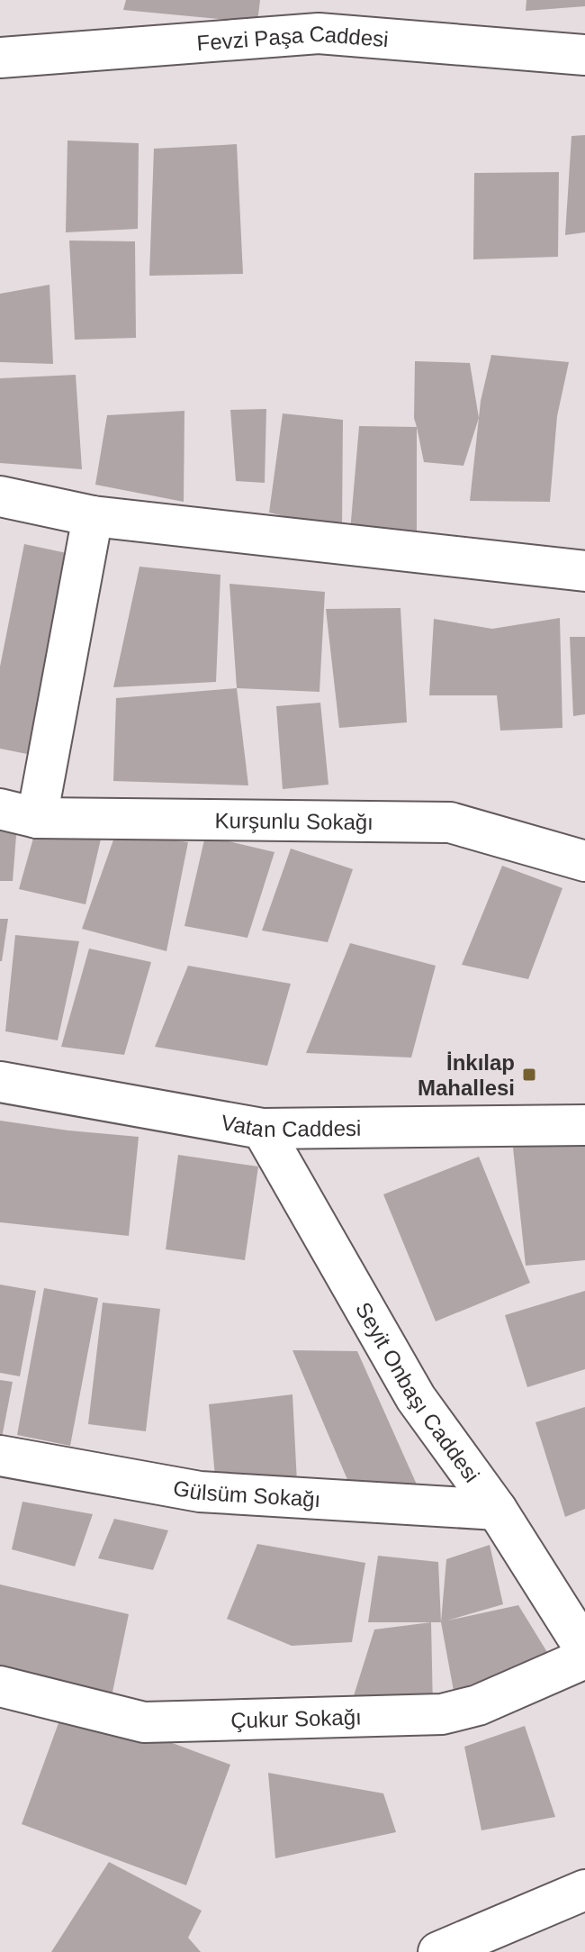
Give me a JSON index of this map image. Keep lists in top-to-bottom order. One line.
{"streets":{"street":["Fevzi Paşa Caddesi","Kurşunlu Sokağı","Vatan Caddesi","Seyit Onbaşı Caddesi","Gülsüm Sokağı","Çukur Sokağı"]},"crossings":[["Vatan Caddesi","Seyit Onbaşı Caddesi"],["Seyit Onbaşı Caddesi","Gülsüm Sokağı"]],"places":{"transit":["İnkılap Mahallesi"]}}
